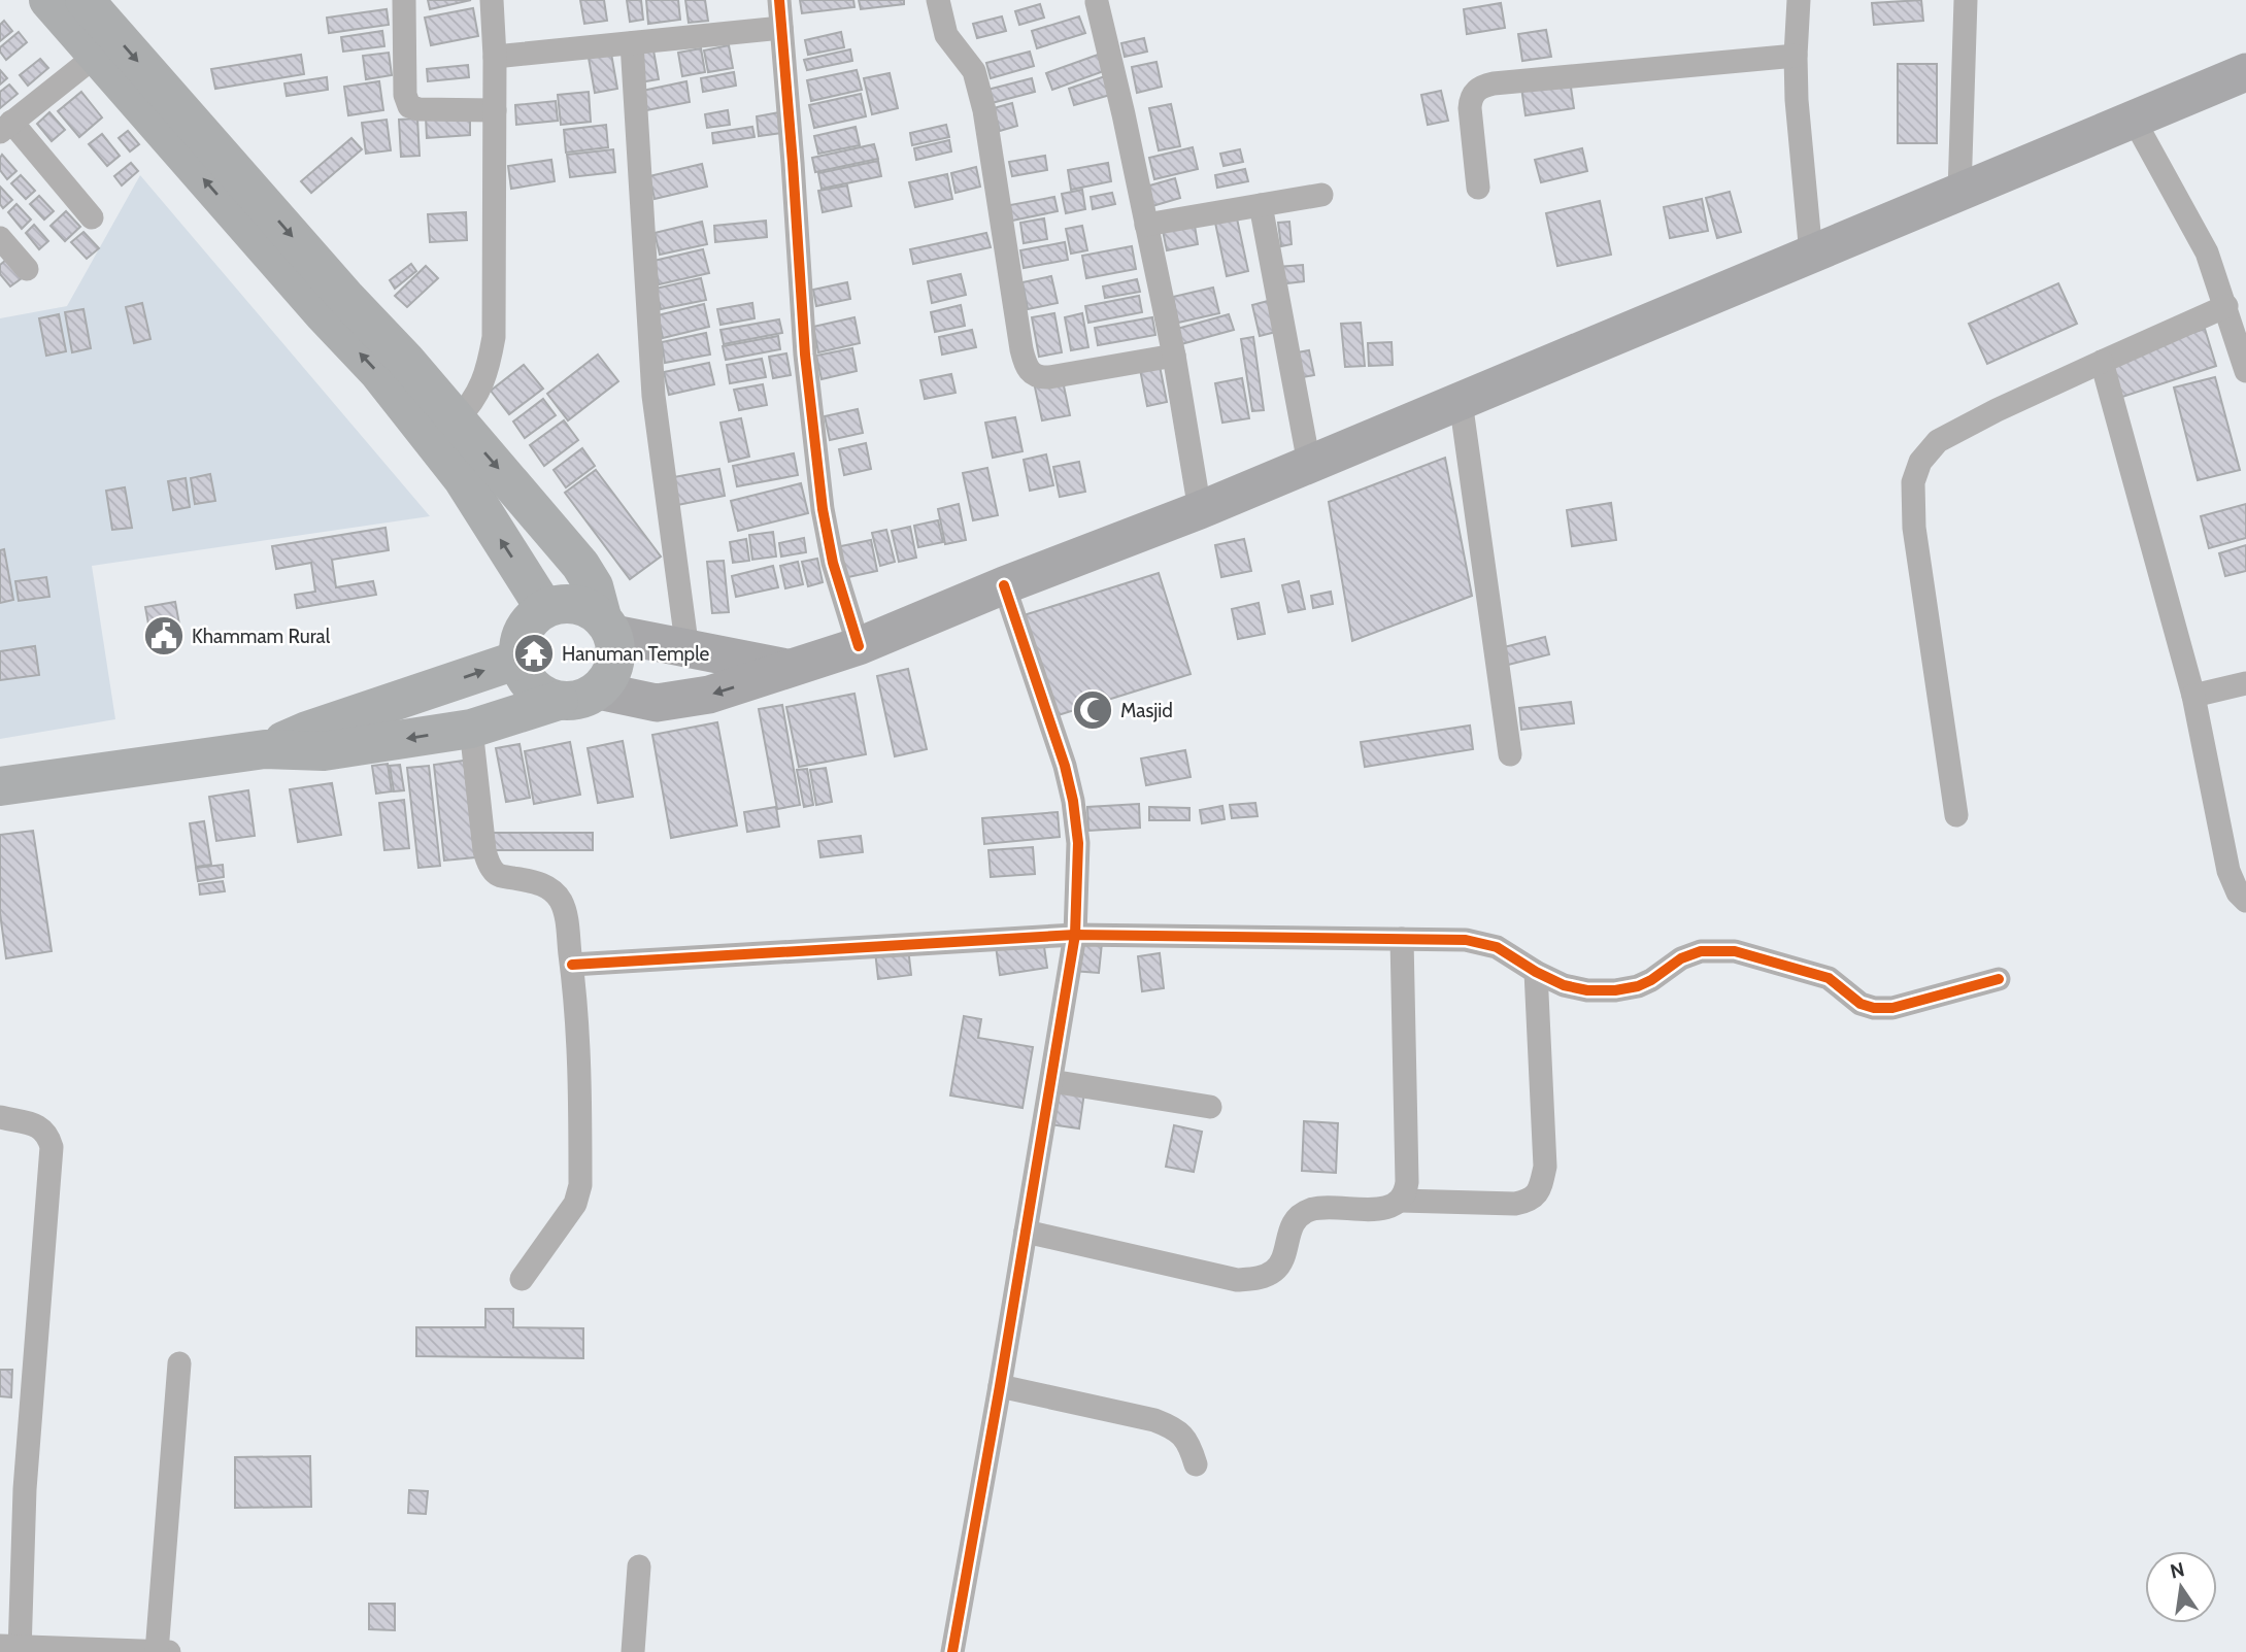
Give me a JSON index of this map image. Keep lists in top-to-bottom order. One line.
{"places":{"public building":["Khammam Rural"],"temple":["Hanuman Temple"],"mosque":["Masjid"]},"north":"top"}
